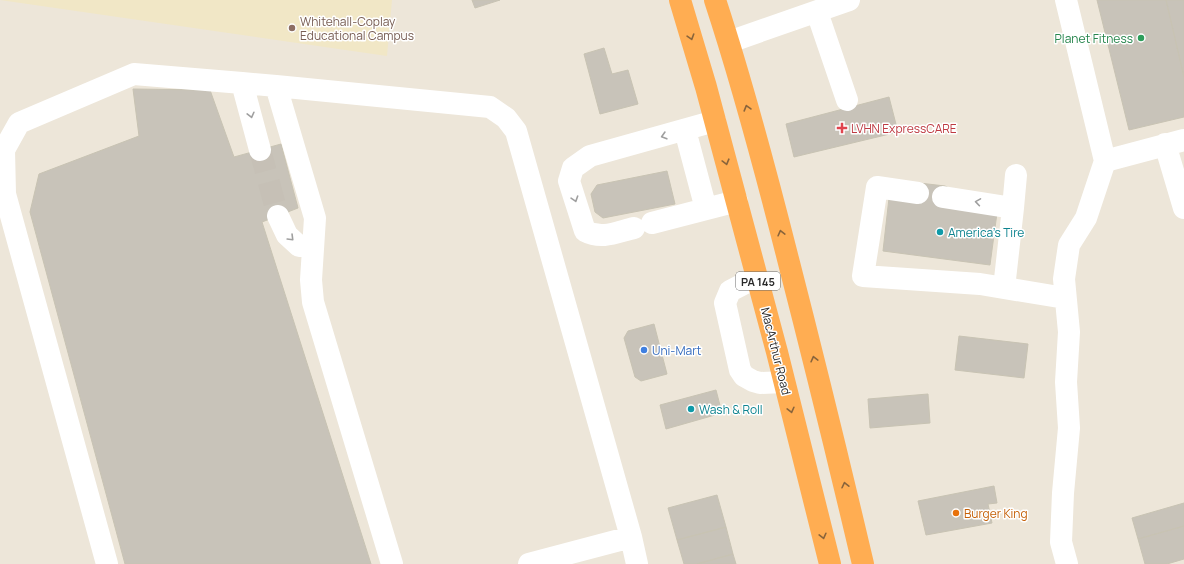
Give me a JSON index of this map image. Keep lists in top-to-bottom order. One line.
{"streets":{"highway":["PA 145","MacArthur Road"]},"places":{"other":["Whitehall-Coplay Educational Campus","Planet Fitness","America’s Tire","Uni-Mart","Wash & Roll","Burger King"],"health":["LVHN ExpressCARE"]}}
